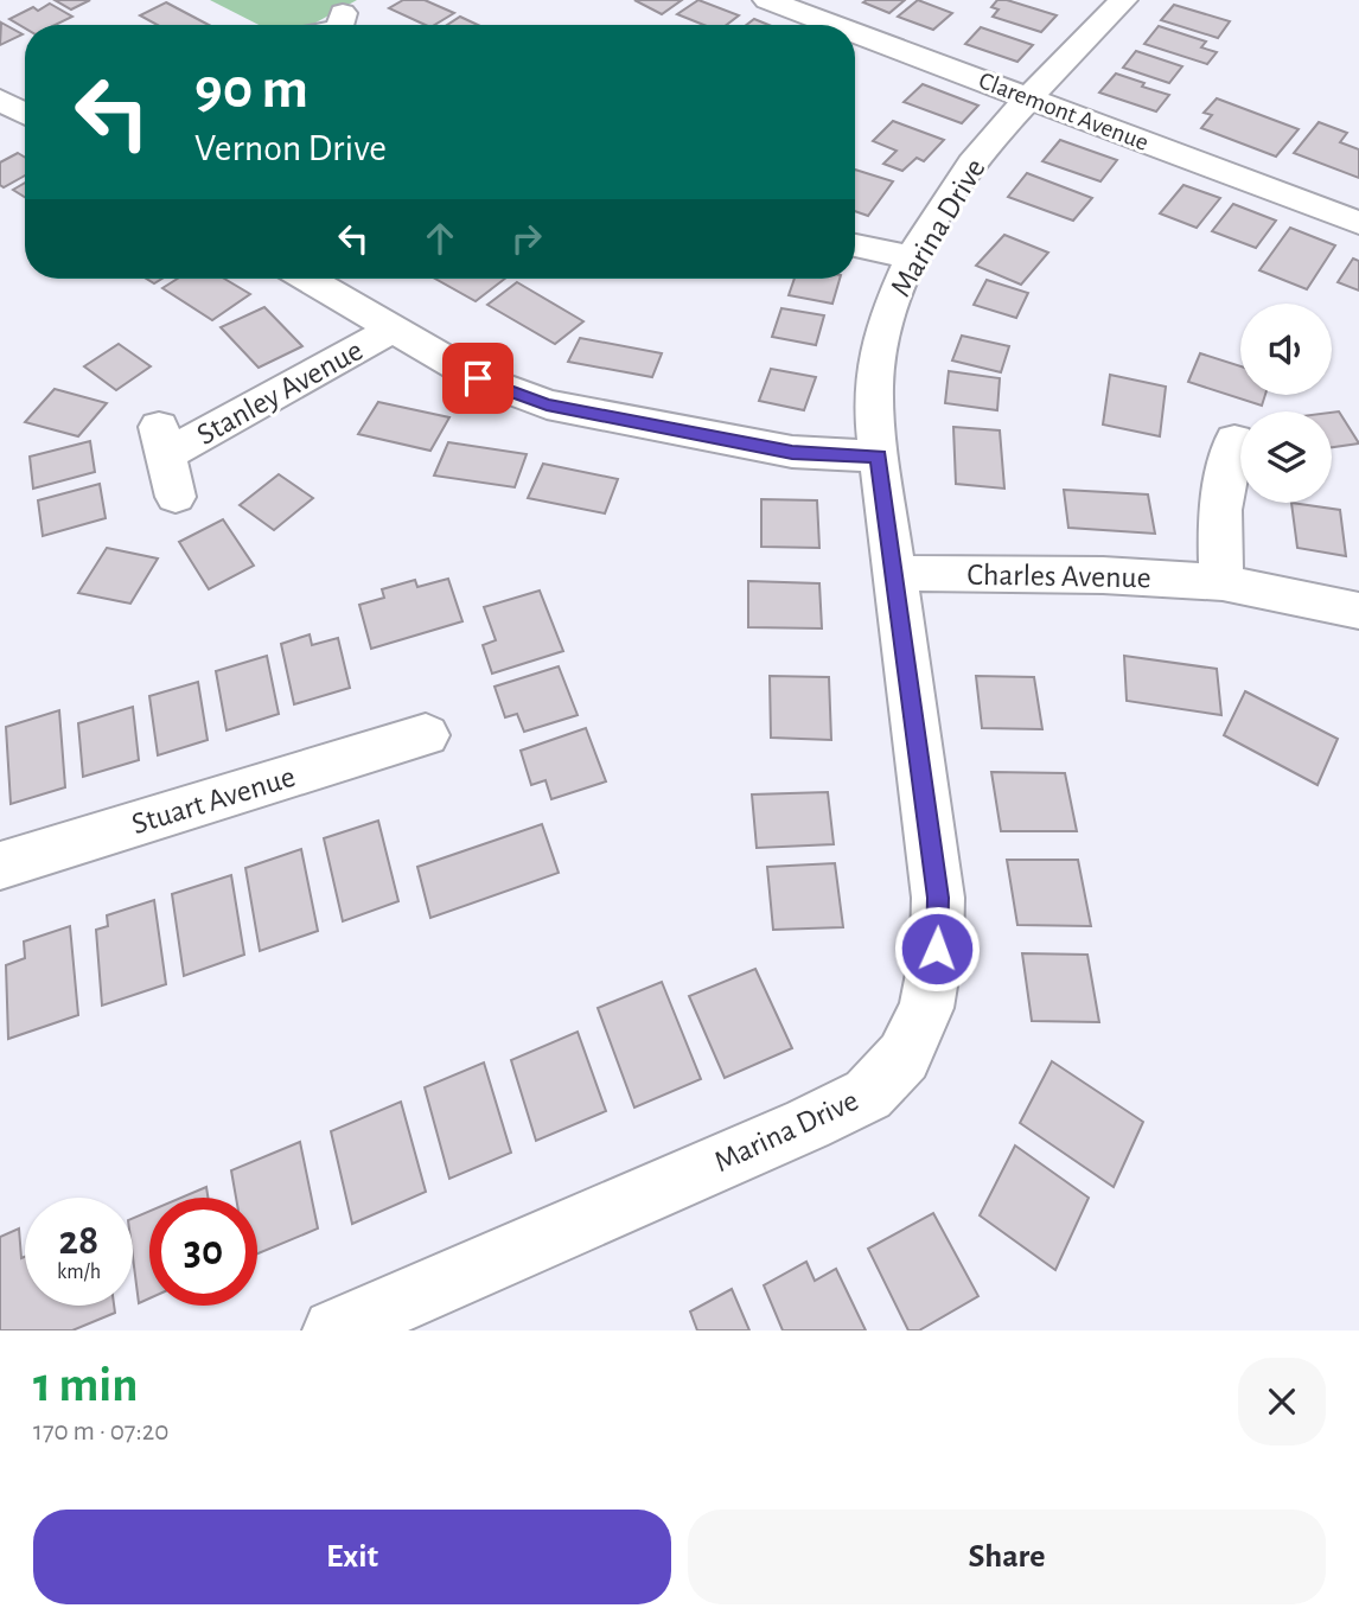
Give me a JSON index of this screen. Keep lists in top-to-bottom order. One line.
{"streets":{"street":["Claremont Avenue","Marina Drive","Stanley Avenue","Charles Avenue","Stuart Avenue"]},"crossings":[["Claremont Avenue","Marina Drive"],["Marina Drive","Charles Avenue"]],"page":{"turn":["90 m","Vernon Drive"],"speed":"28 km/h","limit":"30","heading":["1 min","170 m · 07:20"],"buttons":["Exit","Share"]}}
